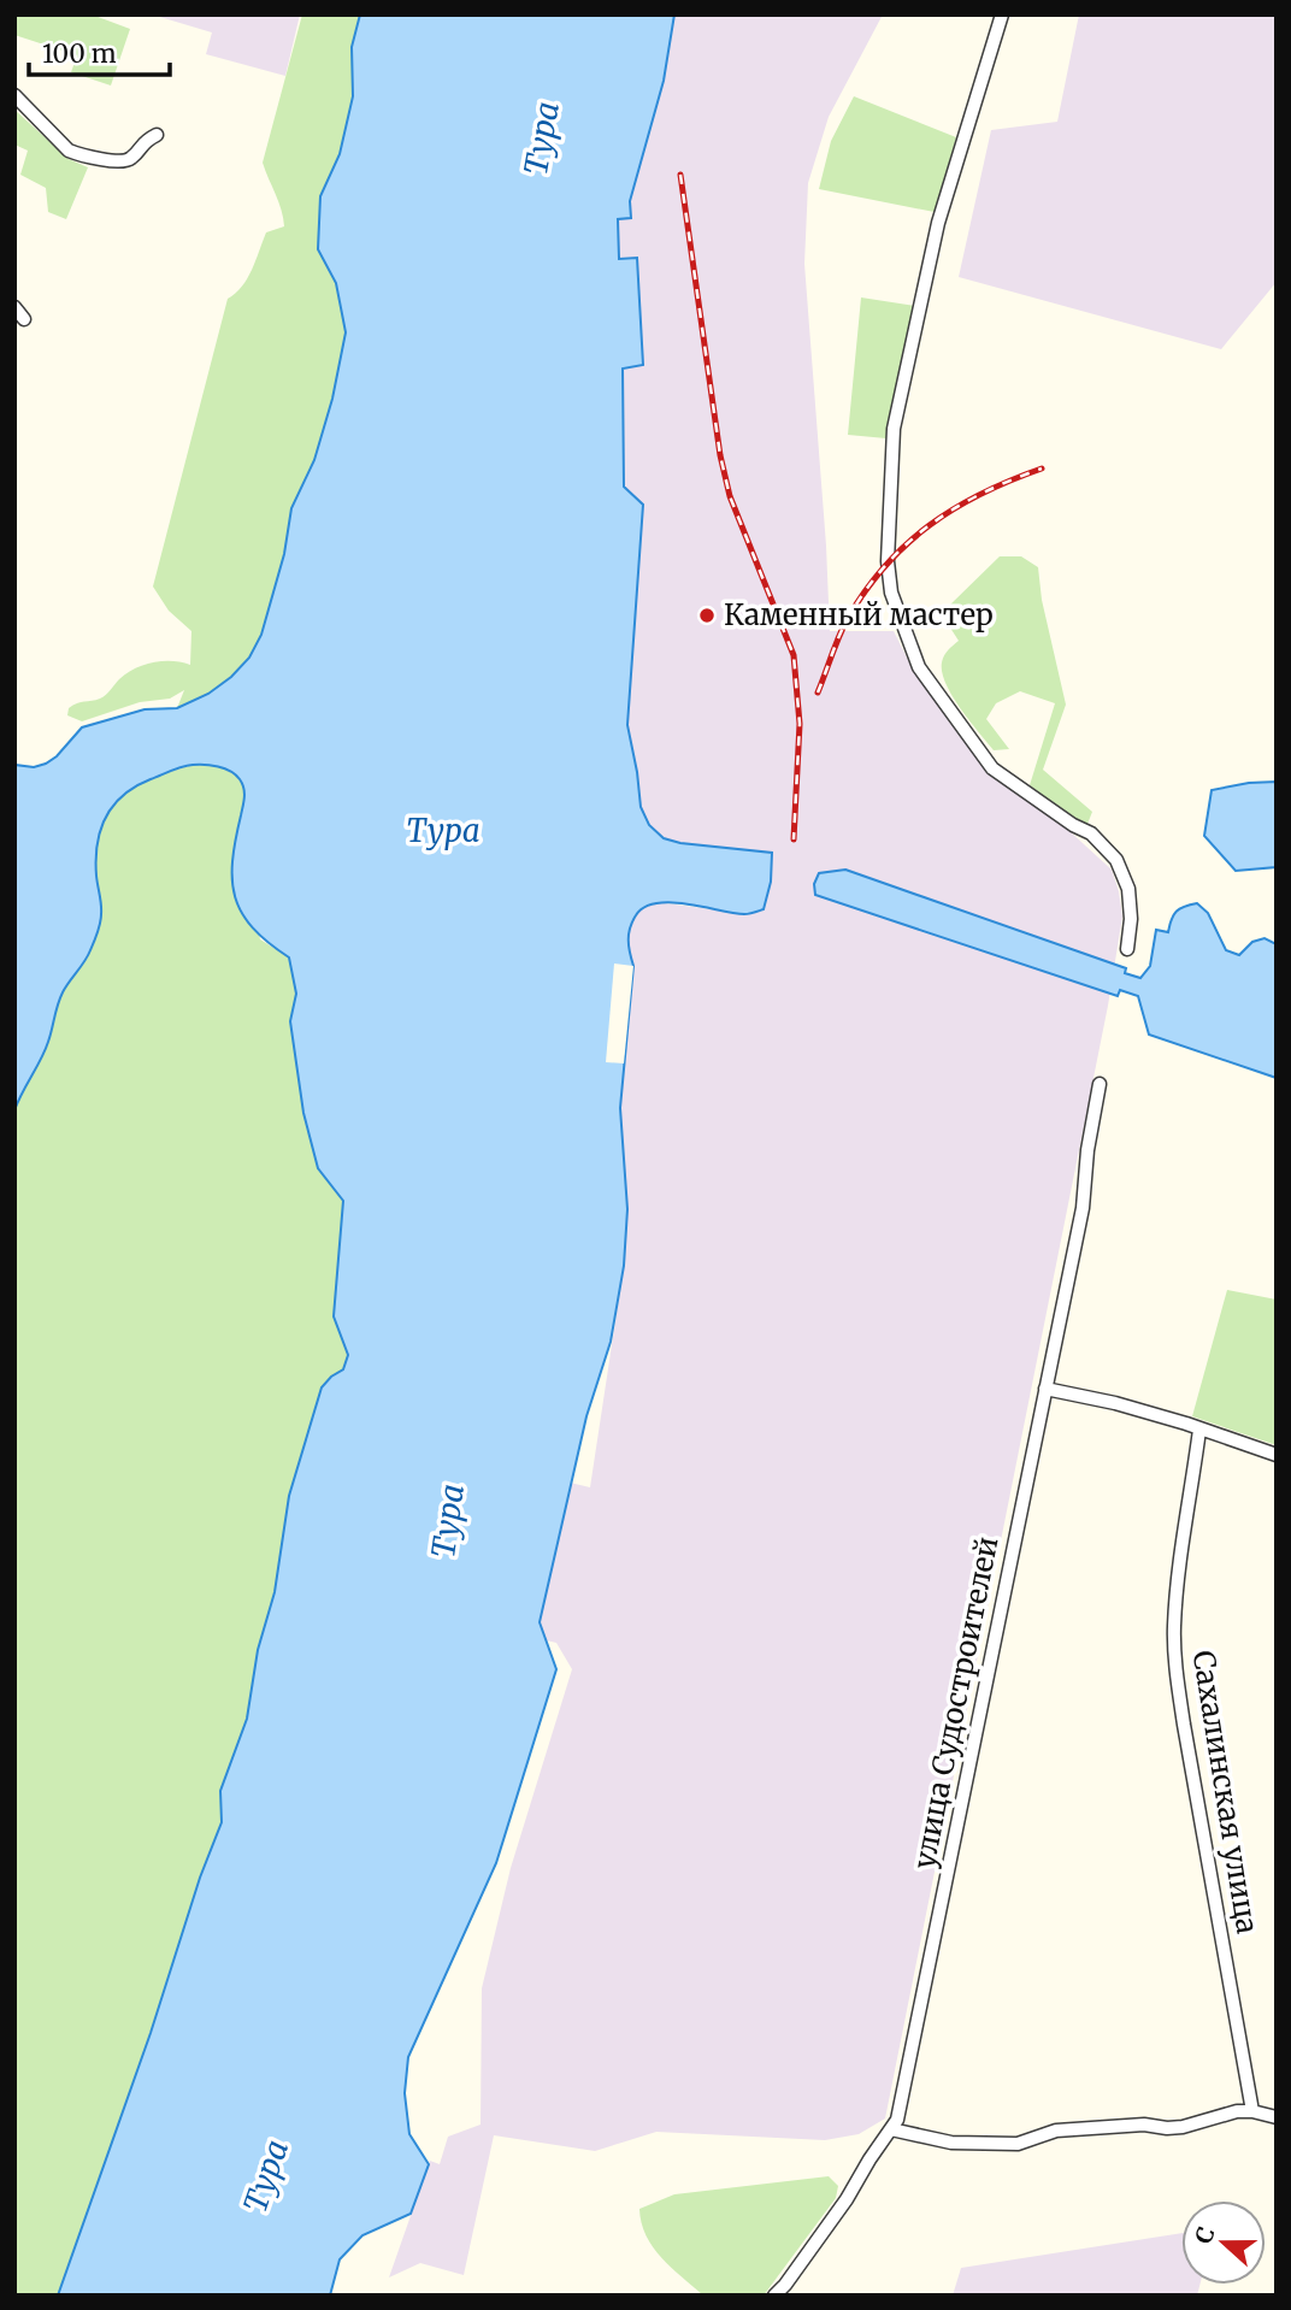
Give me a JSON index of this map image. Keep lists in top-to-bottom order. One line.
{"streets":{"street":["улица Судостроителей","Сахалинская улица"]},"water":["Тура"],"places":["Каменный мастер"],"scale_bar":"100 m","north":"left"}
